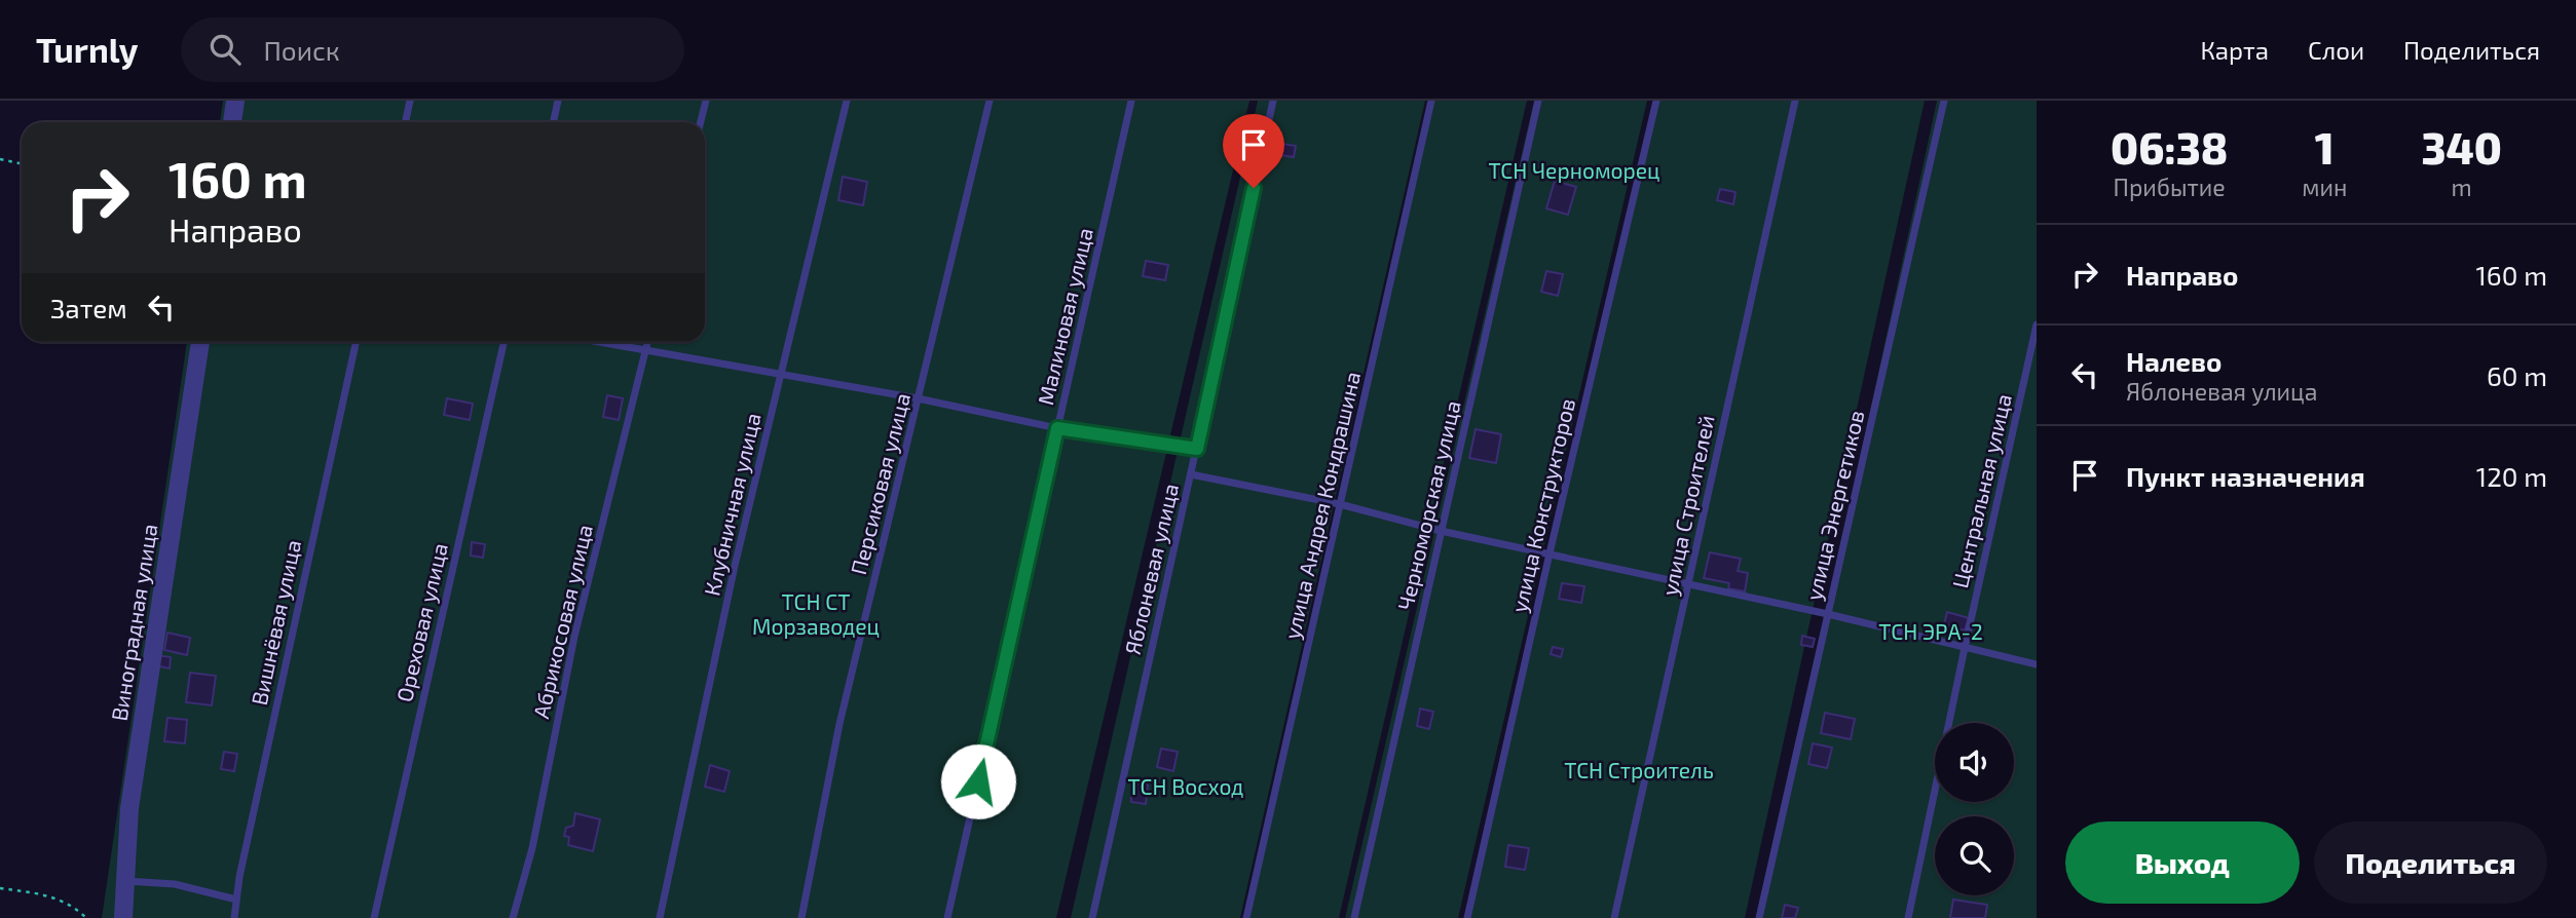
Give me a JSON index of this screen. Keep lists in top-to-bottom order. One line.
{"streets":{"street":["Виноградная улица"],"lane":["Малиновая улица","Персиковая улица","Центральная улица","Клубничная улица","улица Андрея Кондрашина","Черноморская улица","улица Конструкторов","улица Строителей","улица Энергетиков","Яблоневая улица","Абрикосовая улица","Вишнёвая улица","Ореховая улица"]},"parks":["ТСН Черноморец","ТСН СТ Морзаводец","ТСН ЭРА-2","ТСН Строитель","ТСН Восход"],"page":{"header":"Turnly","search":"Поиск","nav":["Карта","Слои","Поделиться"],"eta":["06:38","Прибытие","1","мин","340","m"],"turn":["160 m","Направо"],"list":[{"name":"Направо","value":"160 m"},{"name":"Налево","note":"Яблоневая улица","value":"60 m"},{"name":"Пункт назначения","value":"120 m"}],"then":"Затем","buttons":["Выход","Поделиться"]}}
